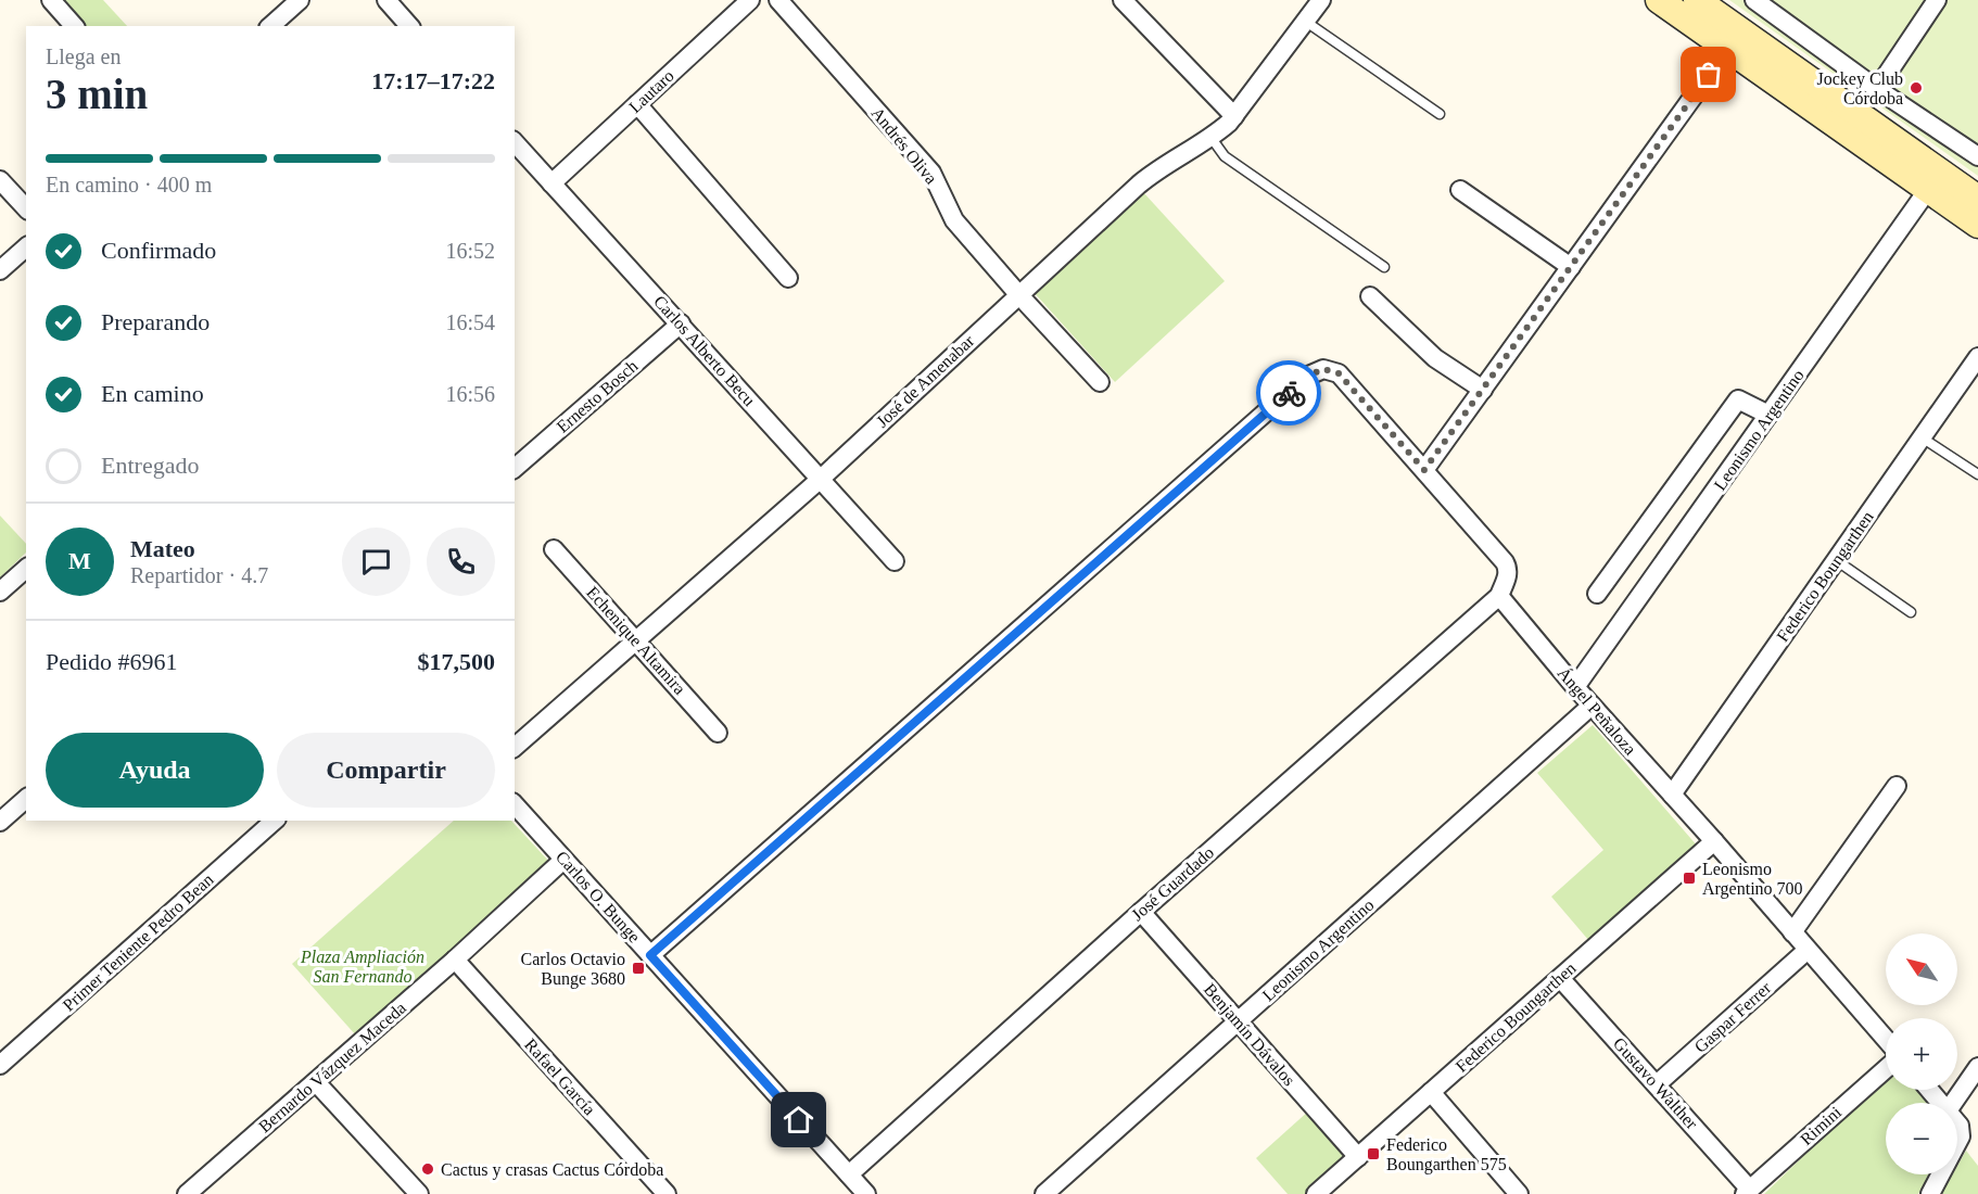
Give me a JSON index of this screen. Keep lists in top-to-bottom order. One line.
{"streets":{"street":["Lautaro","Andrés Oliva","Carlos Alberto Becu","José de Amenabar","Ernesto Bosch","Leonismo Argentino","Federico Boungarthen","Echenique Altamira","Ángel Peñaloza","José Guardado","Carlos O. Bunge","Primer Teniente Pedro Bean","Gaspar Ferrer","Benjamín Dávalos","Bernardo Vázquez Maceda","Rafael García","Gustavo Walther","Rimini"]},"crossings":[["Lautaro","Carlos Alberto Becu"],["Andrés Oliva","José de Amenabar"],["Carlos Alberto Becu","José de Amenabar"],["Carlos Alberto Becu","Ernesto Bosch"],["José de Amenabar","Echenique Altamira"],["Leonismo Argentino","Ángel Peñaloza"],["Leonismo Argentino","Benjamín Dávalos"],["Federico Boungarthen","Ángel Peñaloza"],["Federico Boungarthen","Benjamín Dávalos"],["Federico Boungarthen","Gustavo Walther"],["Ángel Peñaloza","José Guardado"],["Ángel Peñaloza","Gaspar Ferrer"],["José Guardado","Carlos O. Bunge"],["José Guardado","Benjamín Dávalos"],["Carlos O. Bunge","Bernardo Vázquez Maceda"],["Gaspar Ferrer","Gustavo Walther"],["Bernardo Vázquez Maceda","Rafael García"],["Gustavo Walther","Rimini"]],"parks":["Plaza Ampliación San Fernando"],"places":{"other":["Jockey Club Córdoba","Cactus y crasas Cactus Córdoba"],"transit":["Leonismo Argentino 700","Carlos Octavio Bunge 3680","Federico Boungarthen 575"]},"north":"top left","page":{"heading":["3 min","Llega en","17:17–17:22"],"panel":["Mateo","Repartidor · 4.7","Pedido #6961","$17,500"],"bar":"En camino · 400 m","list":[["Confirmado","16:52"],["Preparando","16:54"],["En camino","16:56"],"Entregado"],"round":"M","buttons":["Ayuda","Compartir"],"map_buttons":["+","−"]}}
